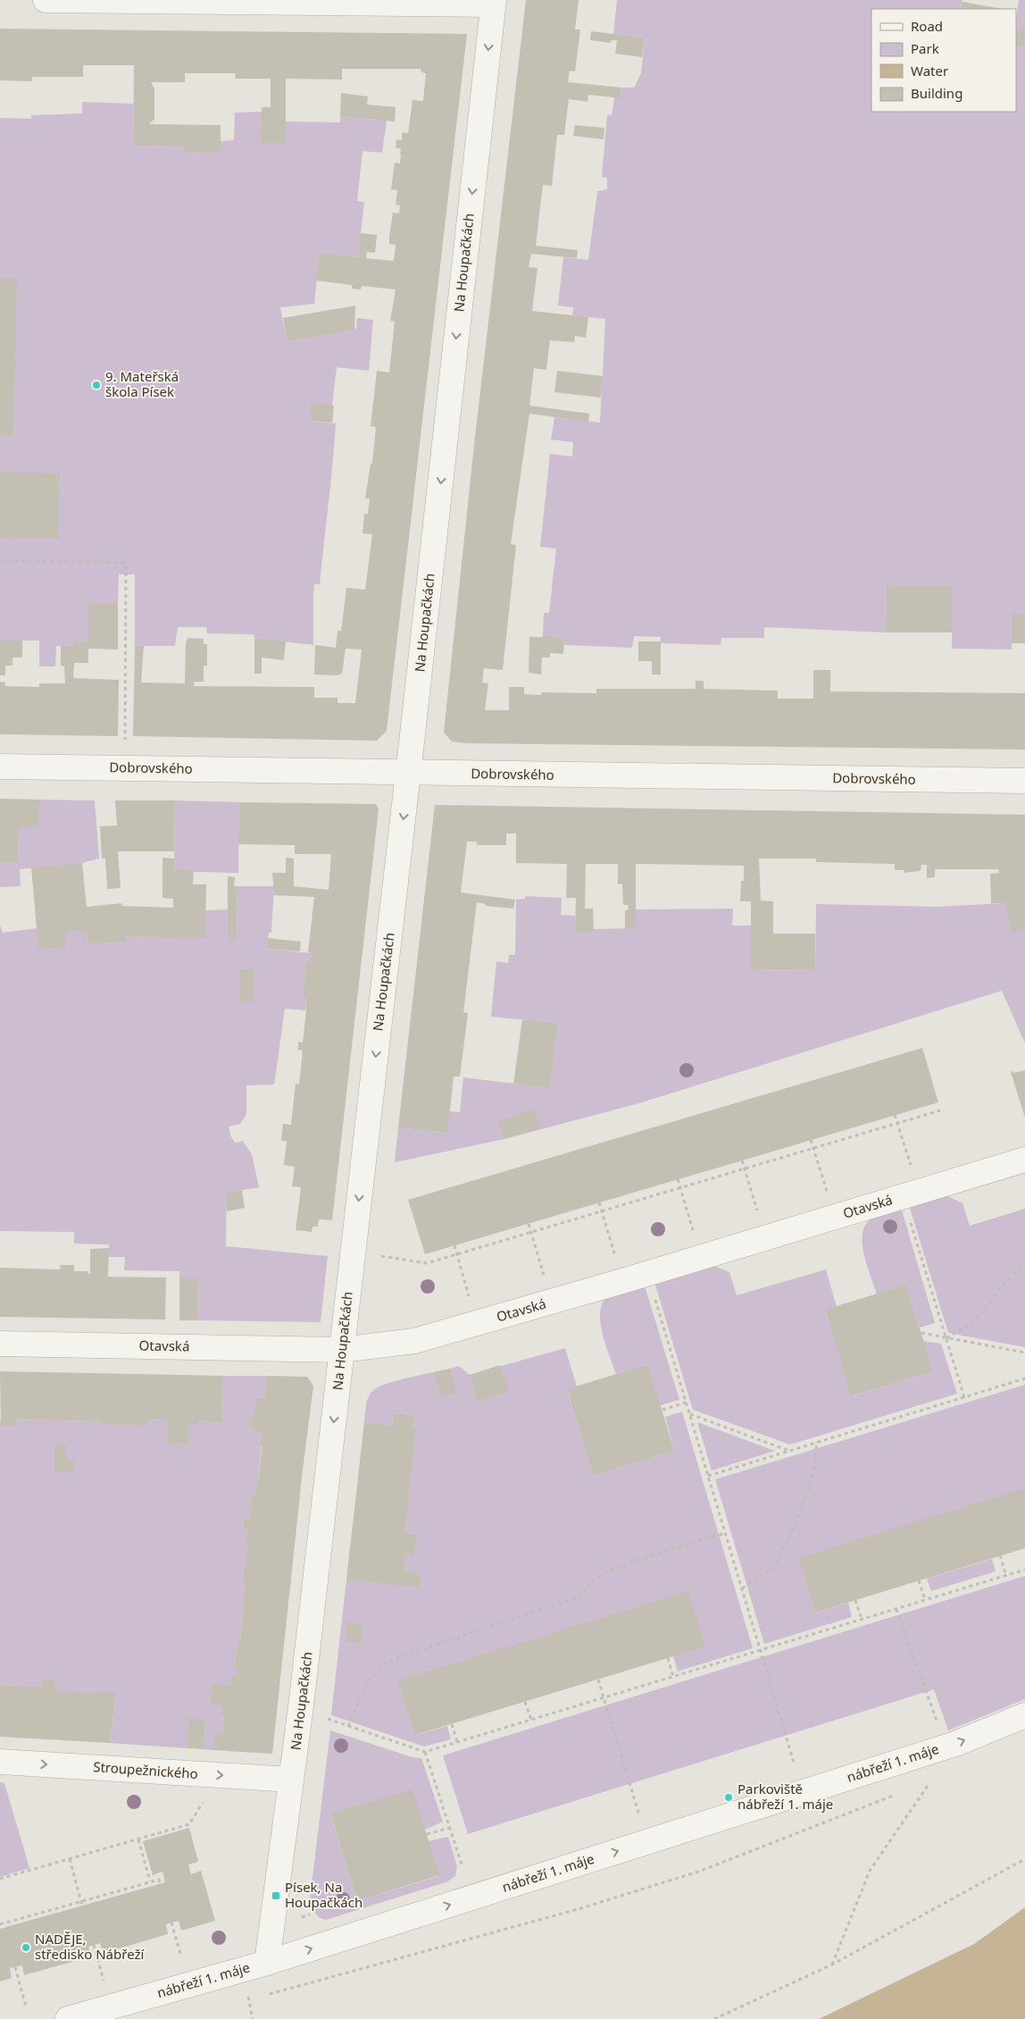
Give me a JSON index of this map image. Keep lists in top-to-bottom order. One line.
{"streets":{"street":["Na Houpačkách","Dobrovského","Otavská","nábřeží 1. máje","Stroupežnického"]},"crossings":[["Na Houpačkách","Dobrovského"],["Na Houpačkách","Otavská"],["Na Houpačkách","nábřeží 1. máje"],["Na Houpačkách","Stroupežnického"]],"one_way":["Na Houpačkách","nábřeží 1. máje","Stroupežnického"],"places":{"other":["9. Mateřská škola Písek","Parkoviště nábřeží 1. máje","NADĚJE, středisko Nábřeží"],"transit":["Písek, Na Houpačkách"]},"legend":["Road","Park","Water","Building"]}
